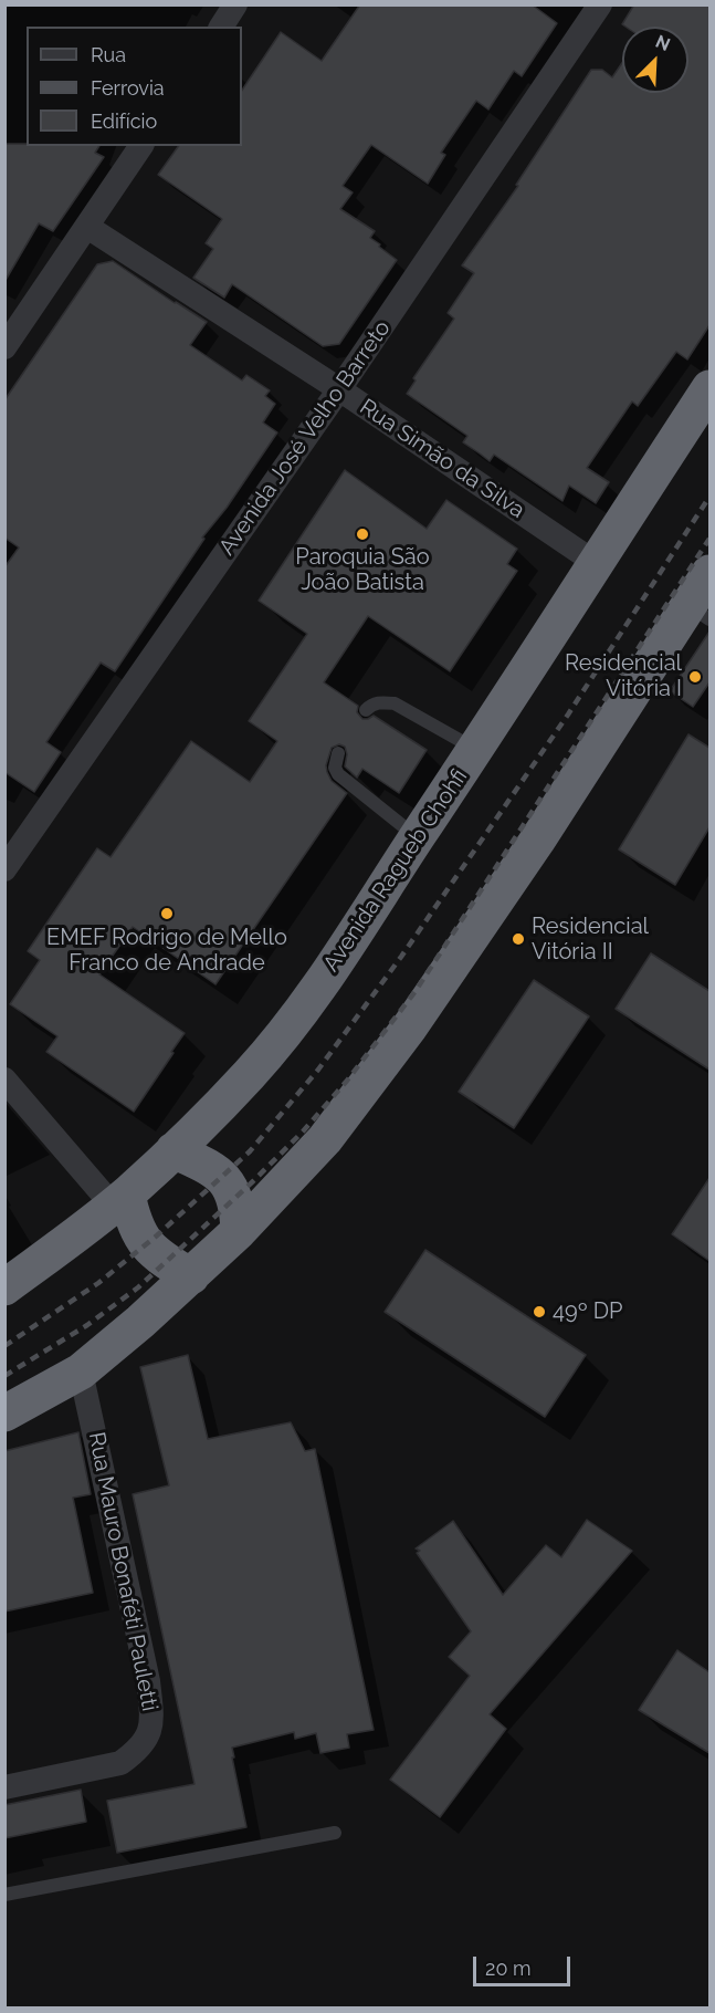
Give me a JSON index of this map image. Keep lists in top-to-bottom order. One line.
{"streets":{"highway":["Avenida Ragueb Chohfi"],"street":["Avenida José Velho Barreto","Rua Simão da Silva","Rua Mauro Bonaféti Pauletti"]},"crossings":[["Avenida José Velho Barreto","Rua Simão da Silva"],["Rua Simão da Silva","Avenida Ragueb Chohfi"]],"places":["Paroquia São João Batista","Residencial Vitória I","EMEF Rodrigo de Mello Franco de Andrade","Residencial Vitória II","49º DP"],"legend":["Rua","Ferrovia","Edifício"],"scale_bar":"20 m","north":"top right"}
